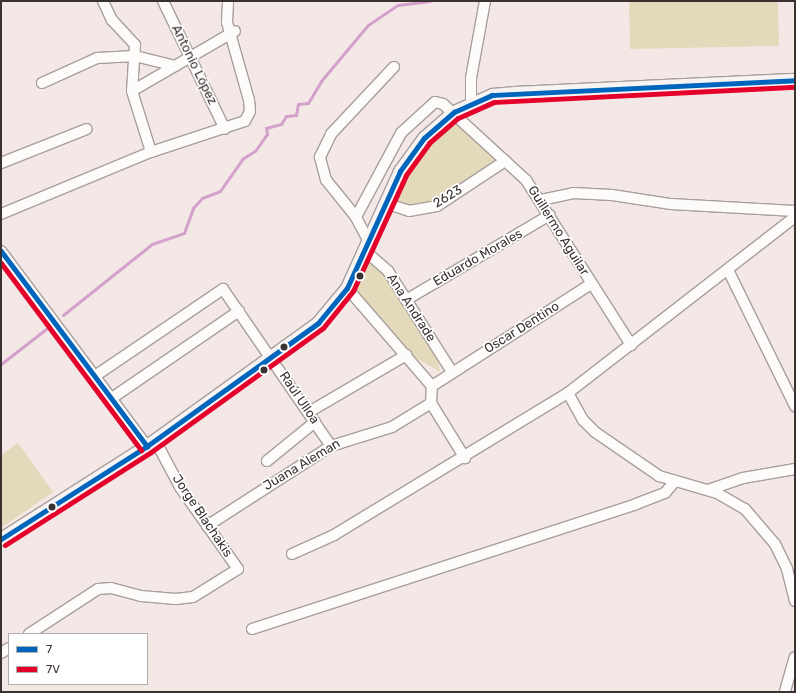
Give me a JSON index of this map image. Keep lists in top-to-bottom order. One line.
{"streets":{"street":["Antonio López","2623","Guillermo Aguilar","Eduardo Morales","Ana Andrade","Oscar Dentino","Raúl Ulloa","Juana Aleman","Jorge Blachakis"]},"crossings":[["2623","Guillermo Aguilar"],["Guillermo Aguilar","Eduardo Morales"],["Guillermo Aguilar","Oscar Dentino"],["Eduardo Morales","Ana Andrade"],["Ana Andrade","Oscar Dentino"],["Raúl Ulloa","Juana Aleman"],["Raúl Ulloa","Jorge Blachakis"],["Juana Aleman","Jorge Blachakis"]],"lines":["transit line 7","transit line 7V"],"legend":["7","7V"]}
